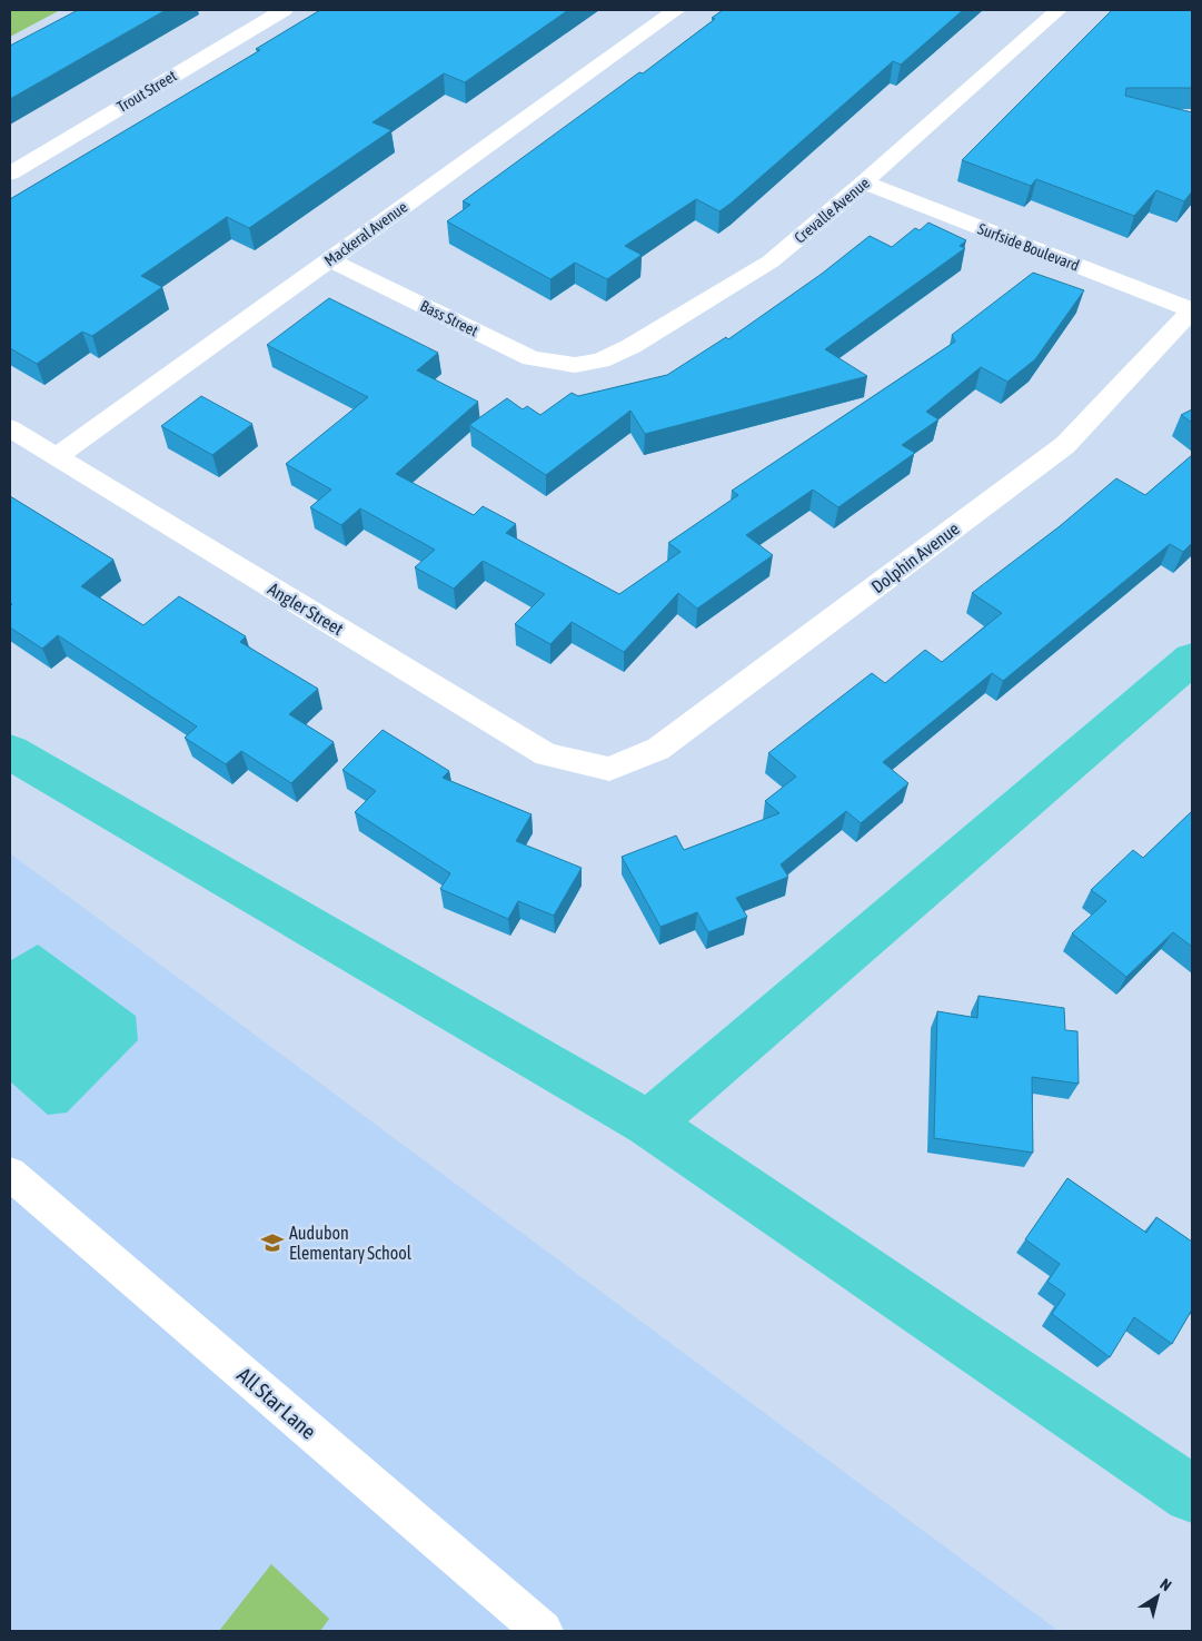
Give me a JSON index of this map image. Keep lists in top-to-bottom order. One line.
{"streets":{"street":["Trout Street","Crevalle Avenue","Mackeral Avenue","Surfside Boulevard","Bass Street","Dolphin Avenue","Angler Street","All Star Lane"]},"crossings":[["Crevalle Avenue","Surfside Boulevard"],["Crevalle Avenue","Bass Street"],["Mackeral Avenue","Bass Street"],["Mackeral Avenue","Angler Street"],["Surfside Boulevard","Dolphin Avenue"],["Dolphin Avenue","Angler Street"]],"places":{"school or university":["Audubon Elementary School"]},"north":"top right"}
